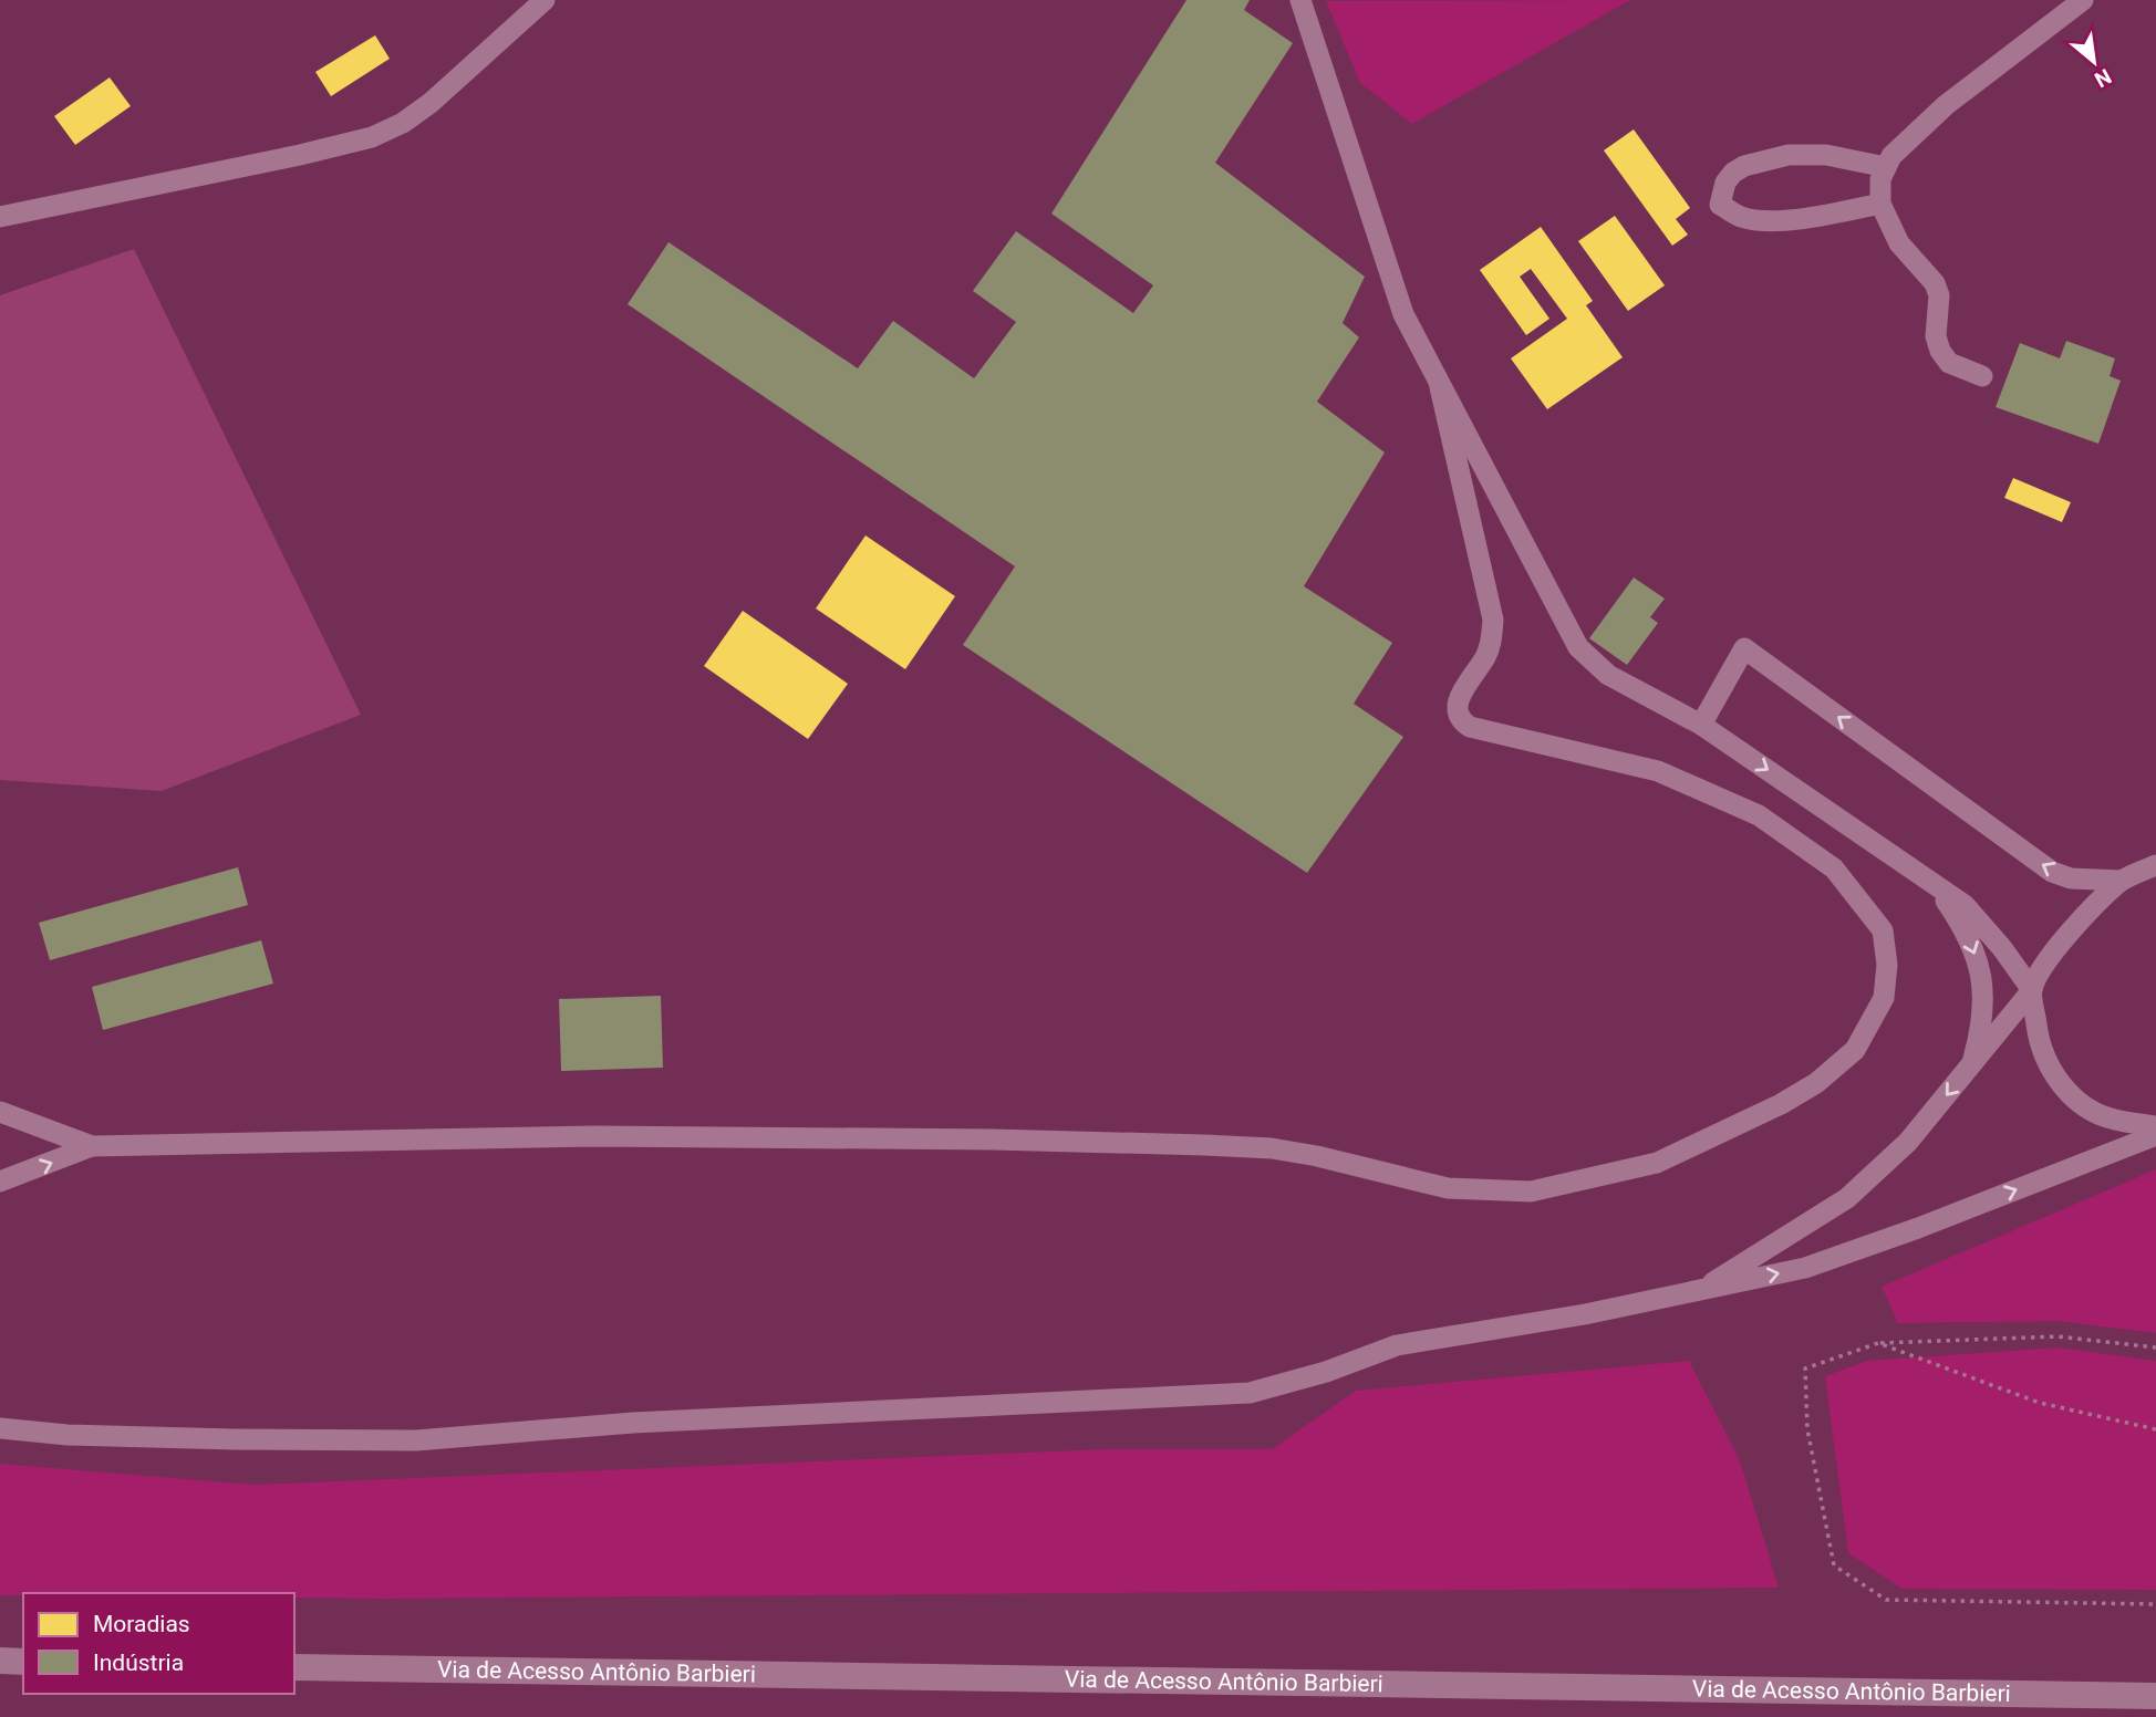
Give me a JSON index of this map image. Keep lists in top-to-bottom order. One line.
{"streets":{"main road":["Via de Acesso Antônio Barbieri"]},"legend":["Moradias","Indústria"],"north":"bottom right"}
